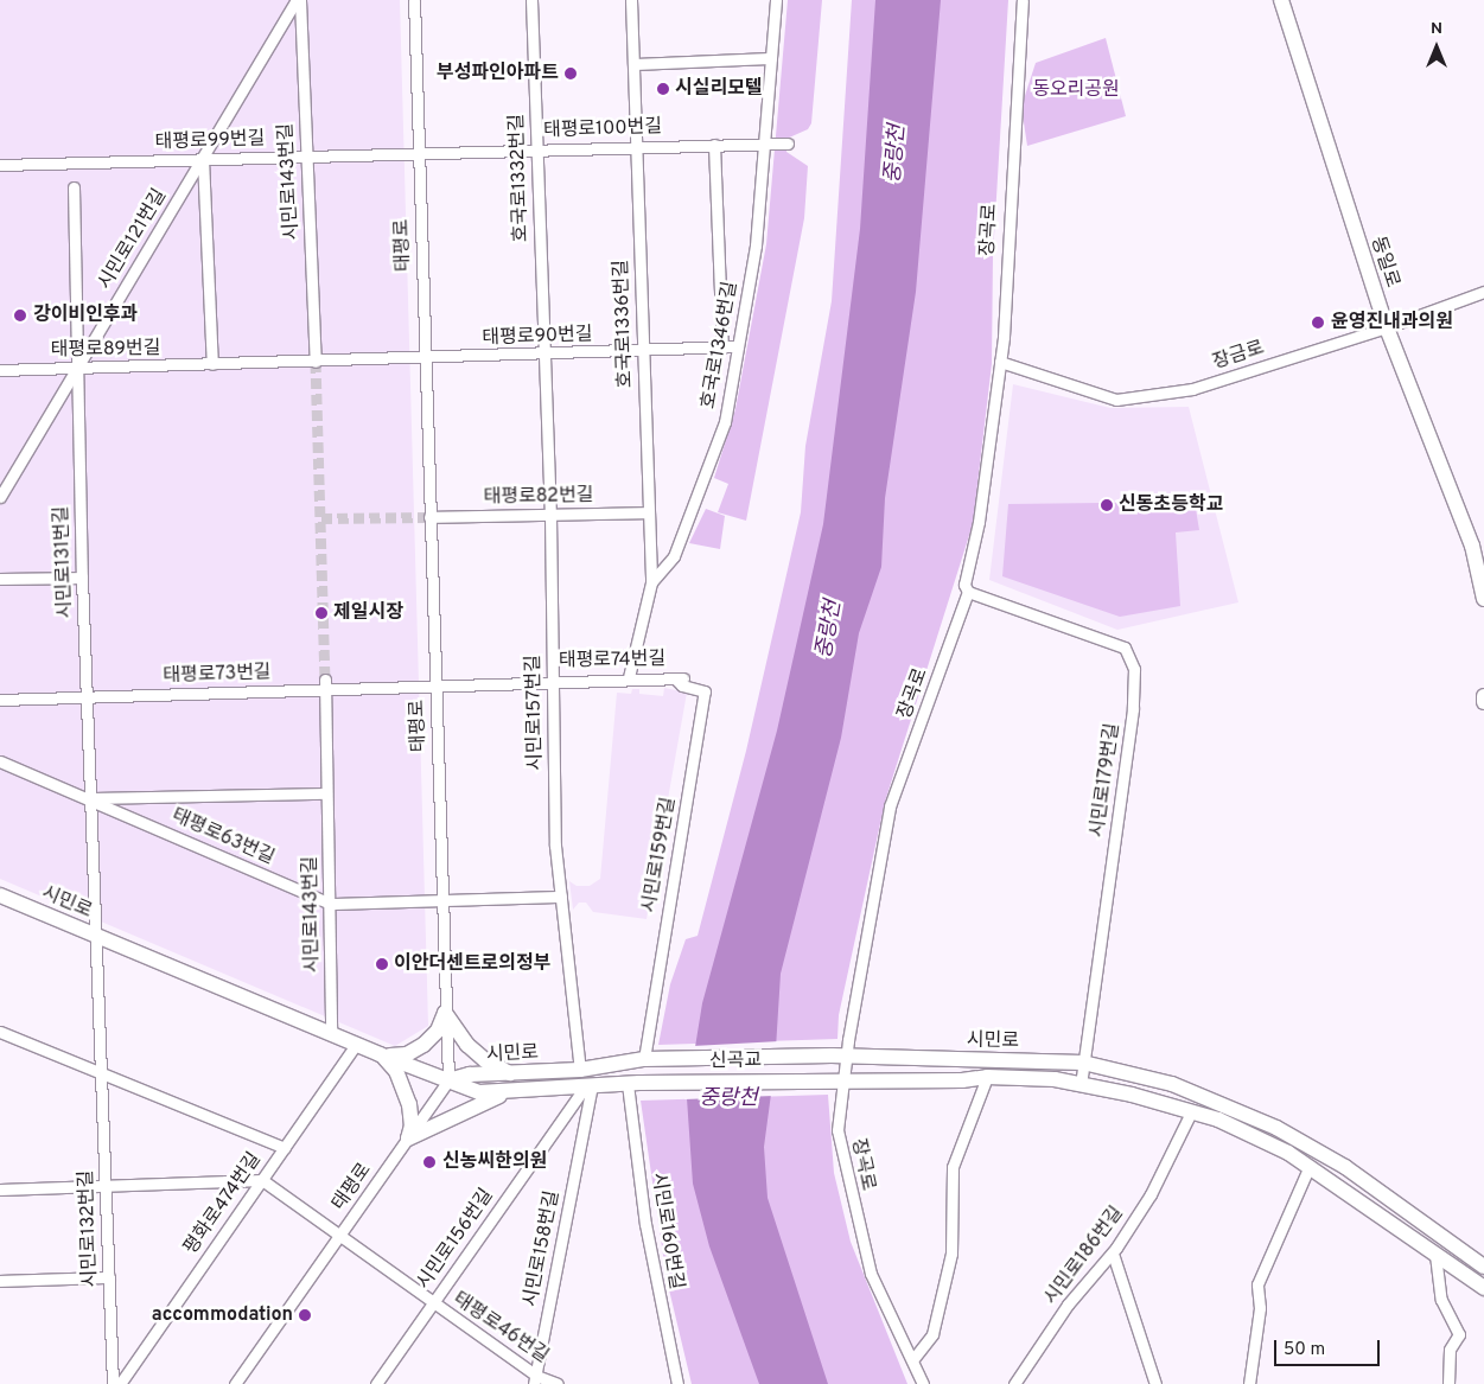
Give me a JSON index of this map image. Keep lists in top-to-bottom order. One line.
{"streets":{"street":["태평로100번길","태평로99번길","호국로1332번길","시민로143번길","장곡로","시민로121번길","태평로","동일로","호국로1336번길","태평로90번길","호국로1346번길","태평로89번길","장금로","태평로82번길","시민로131번길","태평로74번길","태평로73번길","시민로157번길","시민로179번길","태평로63번길","시민로159번길","시민로","신곡교","평화로474번길","시민로132번길","시민로160번길","시민로156번길","시민로158번길","시민로186번길","태평로46번길"]},"crossings":[["태평로100번길","태평로99번길"],["태평로100번길","호국로1332번길"],["태평로100번길","태평로"],["태평로100번길","호국로1336번길"],["태평로100번길","호국로1346번길"],["태평로99번길","시민로143번길"],["태평로99번길","시민로121번길"],["태평로99번길","태평로"],["호국로1332번길","태평로90번길"],["호국로1332번길","시민로157번길"],["시민로143번길","시민로121번길"],["시민로143번길","태평로89번길"],["시민로143번길","태평로73번길"],["시민로143번길","태평로63번길"],["시민로143번길","시민로"],["장곡로","장금로"],["장곡로","시민로179번길"],["장곡로","시민로"],["장곡로","신곡교"],["시민로121번길","태평로89번길"],["시민로121번길","시민로131번길"],["태평로","태평로90번길"],["태평로","태평로89번길"],["태평로","태평로82번길"],["태평로","태평로74번길"],["태평로","태평로73번길"],["태평로","태평로63번길"],["태평로","시민로"],["태평로","태평로46번길"],["동일로","장금로"],["호국로1336번길","태평로90번길"],["호국로1336번길","호국로1346번길"],["호국로1336번길","태평로82번길"],["태평로90번길","호국로1346번길"],["태평로90번길","태평로89번길"],["태평로90번길","시민로157번길"],["호국로1346번길","태평로74번길"],["태평로89번길","시민로131번길"],["태평로82번길","시민로157번길"],["시민로131번길","태평로73번길"],["시민로131번길","태평로63번길"],["시민로131번길","시민로"],["시민로131번길","시민로132번길"],["태평로74번길","태평로73번길"],["태평로74번길","시민로157번길"],["태평로74번길","시민로159번길"],["시민로157번길","태평로63번길"],["시민로157번길","시민로"],["시민로179번길","시민로"],["시민로159번길","시민로"],["시민로","신곡교"],["시민로","평화로474번길"],["시민로","시민로132번길"],["시민로","시민로160번길"],["시민로","시민로156번길"],["시민로","시민로158번길"],["시민로","시민로186번길"],["신곡교","시민로160번길"],["평화로474번길","태평로46번길"],["시민로156번길","시민로158번길"],["시민로156번길","태평로46번길"],["시민로158번길","태평로46번길"]],"water":["중랑천"],"parks":["동오리공원"],"places":["부성파인아파트","시실리모텔","강이비인후과","윤영진내과의원","신동초등학교","제일시장","이안더센트로의정부","신농씨한의원","accommodation"],"scale_bar":"50 m","north":"top"}
